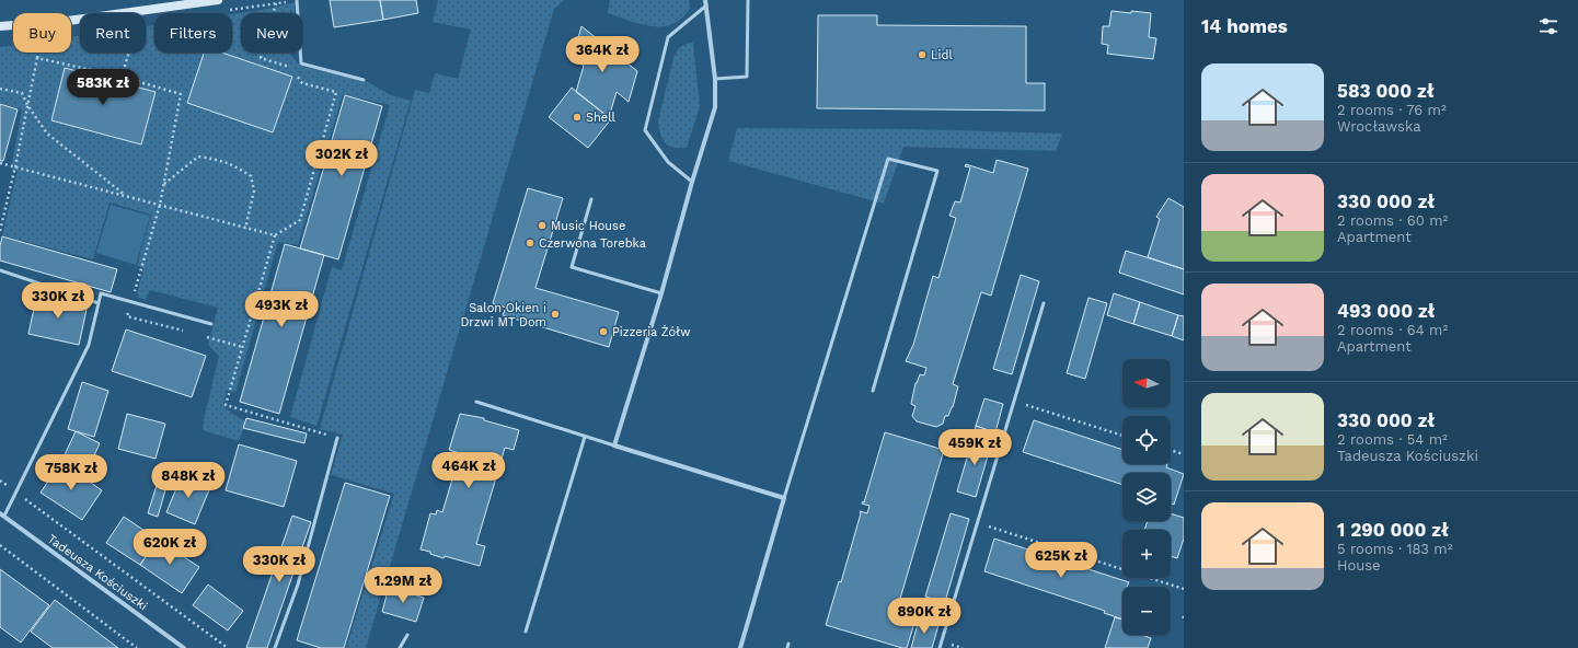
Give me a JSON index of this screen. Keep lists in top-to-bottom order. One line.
{"streets":{"street":["Tadeusza Kościuszki"]},"places":["Lidl","Shell","Music House","Czerwona Torebka","Salon Okien i Drzwi MT Dom","Pizzeria Żółw"],"north":"left","page":{"heading":"14 homes","chip":["Buy","Rent","Filters","New"],"price":["364K zł","583K zł","302K zł","330K zł","493K zł","459K zł","464K zł","758K zł","848K zł","620K zł","625K zł","330K zł","1.29M zł","890K zł"],"list":[{"name":"583 000 zł","note":"2 rooms · 76 m² · Wrocławska"},{"name":"330 000 zł","note":"2 rooms · 60 m² · Apartment"},{"name":"493 000 zł","note":"2 rooms · 64 m² · Apartment"},{"name":"330 000 zł","note":"2 rooms · 54 m² · Tadeusza Kościuszki"},{"name":"1 290 000 zł","note":"5 rooms · 183 m² · House"}],"map_buttons":["+","−"]}}
